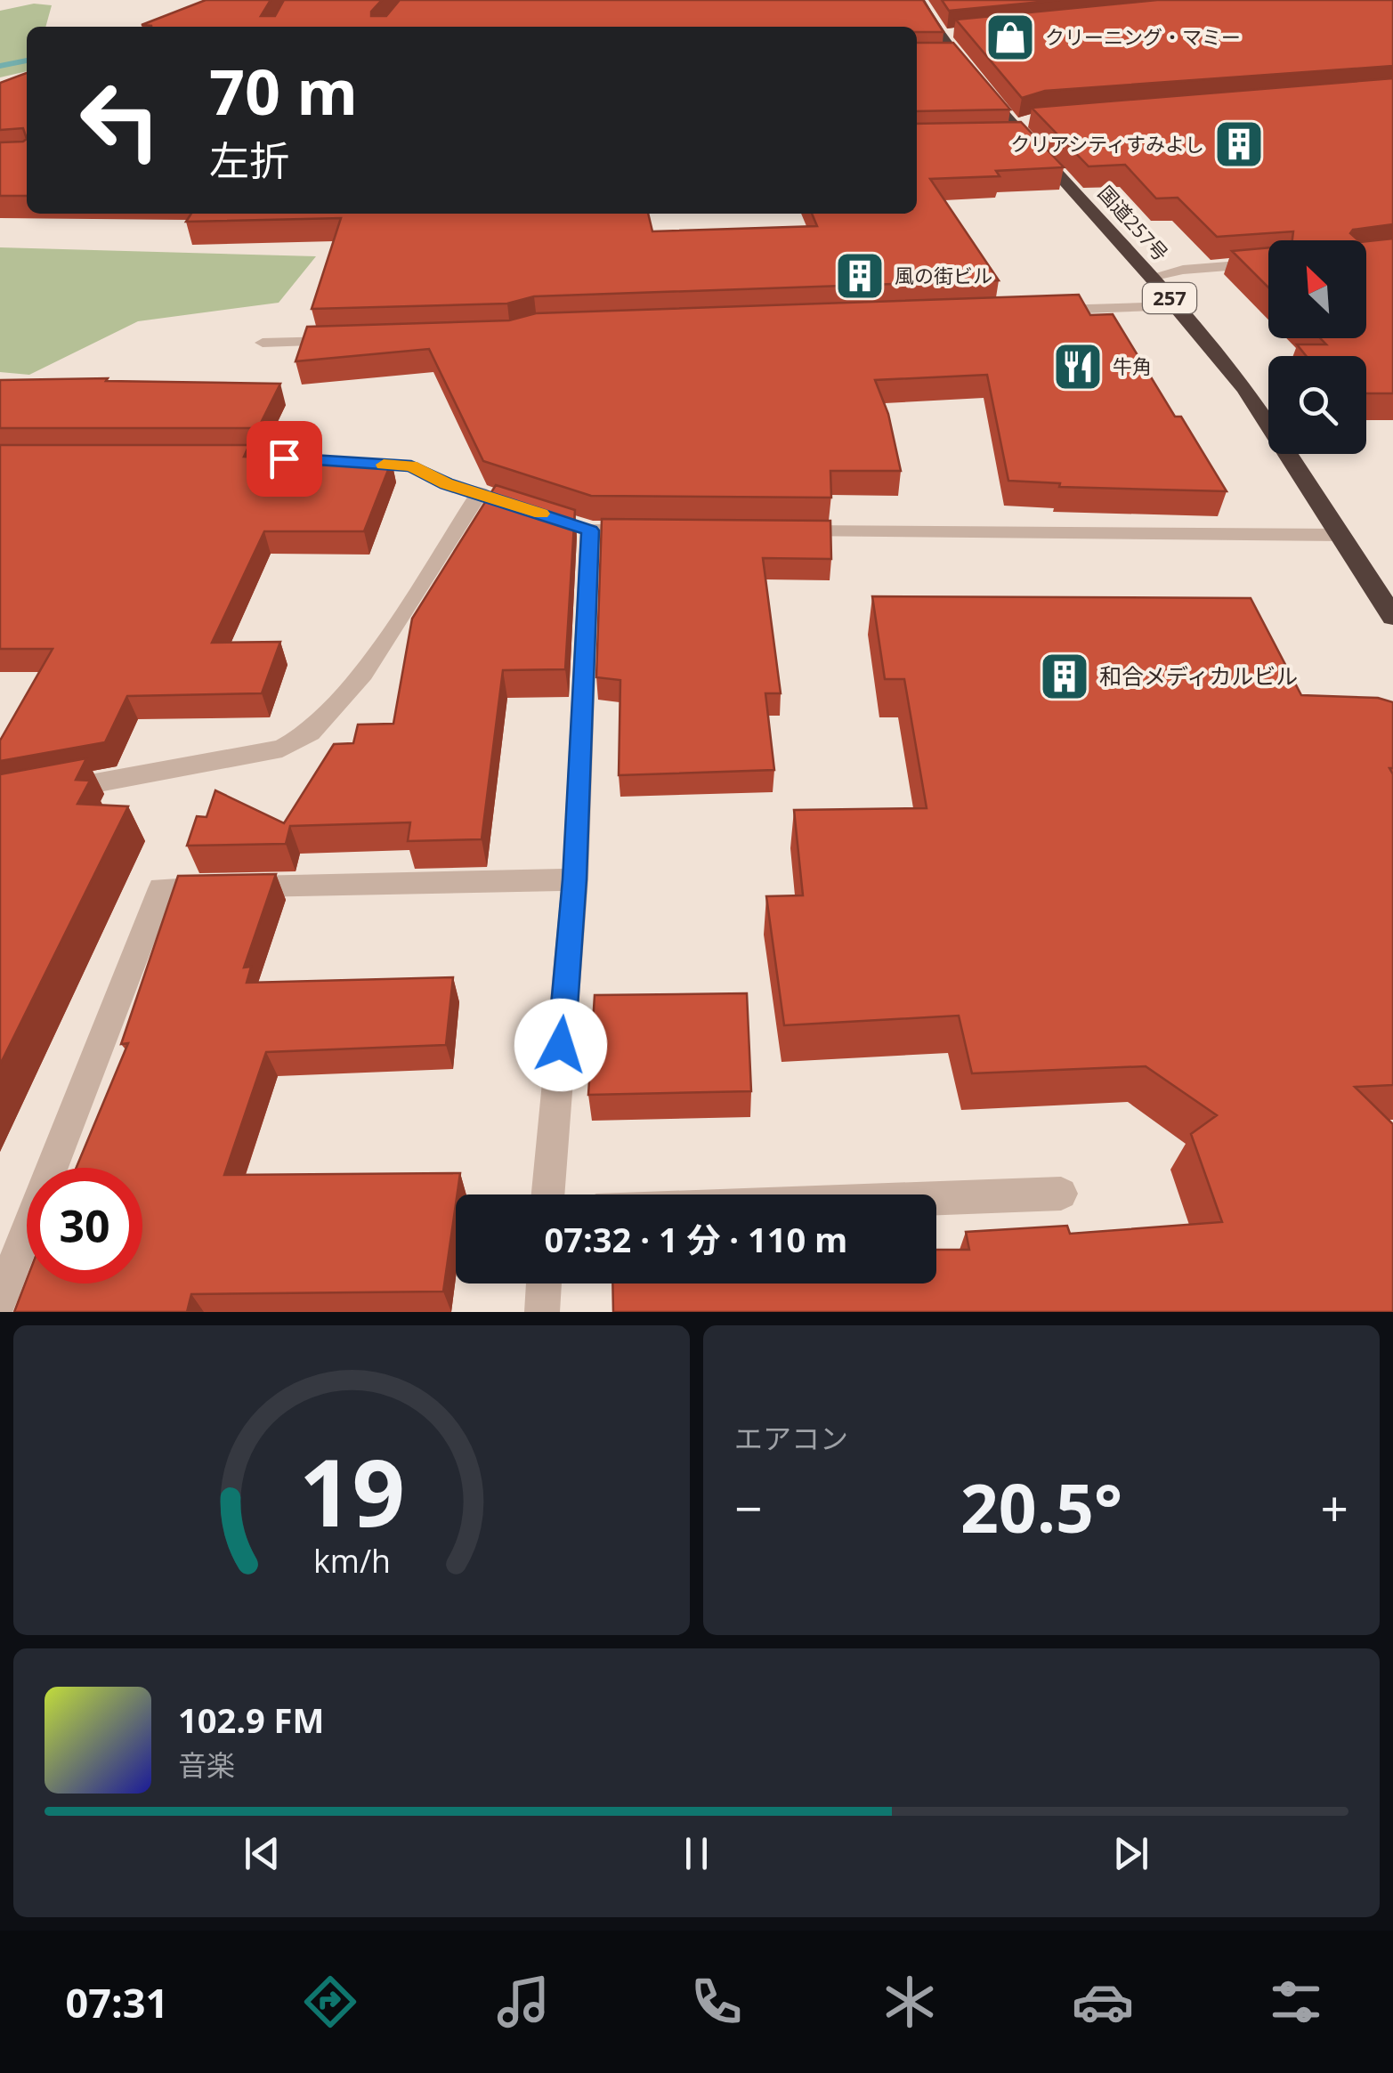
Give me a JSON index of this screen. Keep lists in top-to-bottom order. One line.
{"streets":{"highway":["国道257号","257"]},"places":{"shop":["クリーニング・マミー"],"building":["クリアシティすみよし","風の街ビル","和合メディカルビル"],"restaurant":["牛角"]},"north":"top left","page":{"turn":["70 m","左折"],"limit":"30","trip":"07:32 · 1 分 · 110 m","tile":"エアコン","heat":["−","20.5°","+"],"song":["102.9 FM","音楽"],"tabs":"07:31","gauge":["19","km/h"]}}
